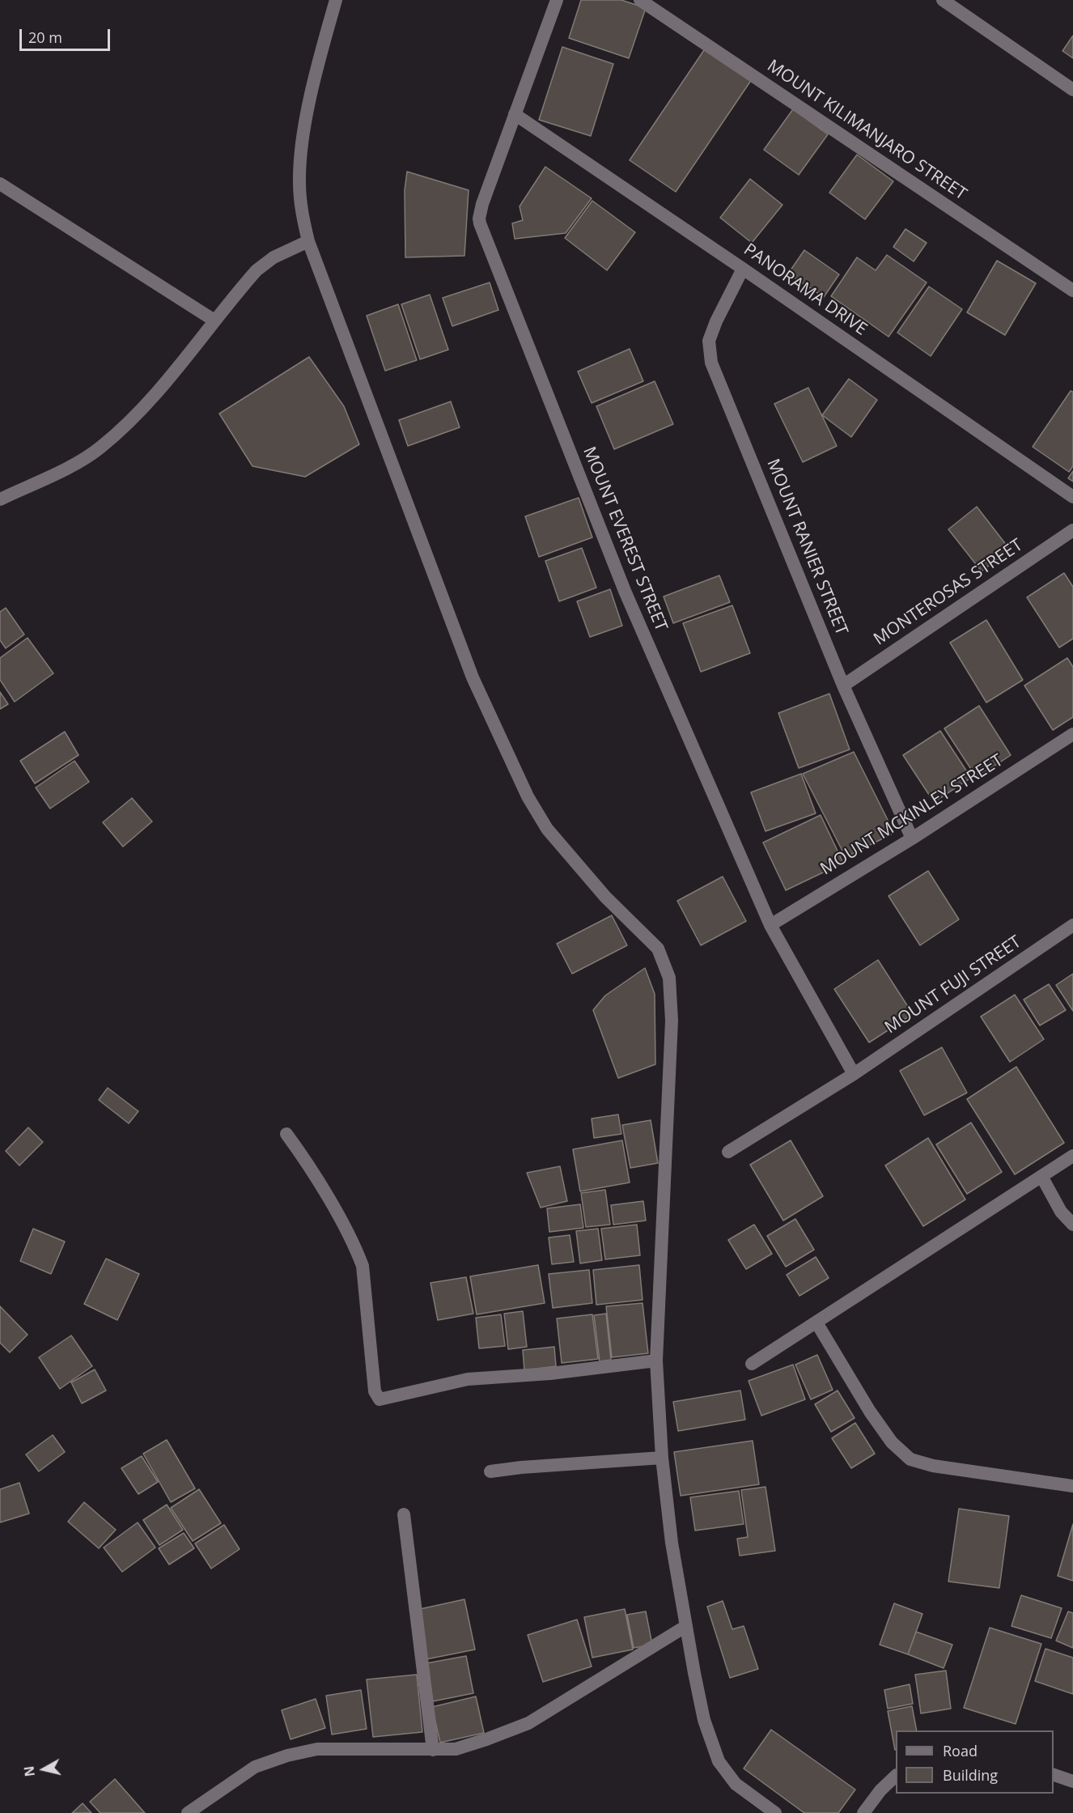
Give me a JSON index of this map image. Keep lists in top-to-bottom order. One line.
{"streets":{"street":["MOUNT KILIMANJARO STREET","PANORAMA DRIVE","MOUNT EVEREST STREET","MOUNT RANIER STREET","MONTEROSAS STREET","MOUNT MCKINLEY STREET","MOUNT FUJI STREET"]},"crossings":[["PANORAMA DRIVE","MOUNT EVEREST STREET"],["PANORAMA DRIVE","MOUNT RANIER STREET"],["MOUNT EVEREST STREET","MOUNT MCKINLEY STREET"],["MOUNT EVEREST STREET","MOUNT FUJI STREET"],["MOUNT RANIER STREET","MONTEROSAS STREET"],["MOUNT RANIER STREET","MOUNT MCKINLEY STREET"]],"legend":["Road","Building"],"scale_bar":"20 m","north":"left"}
